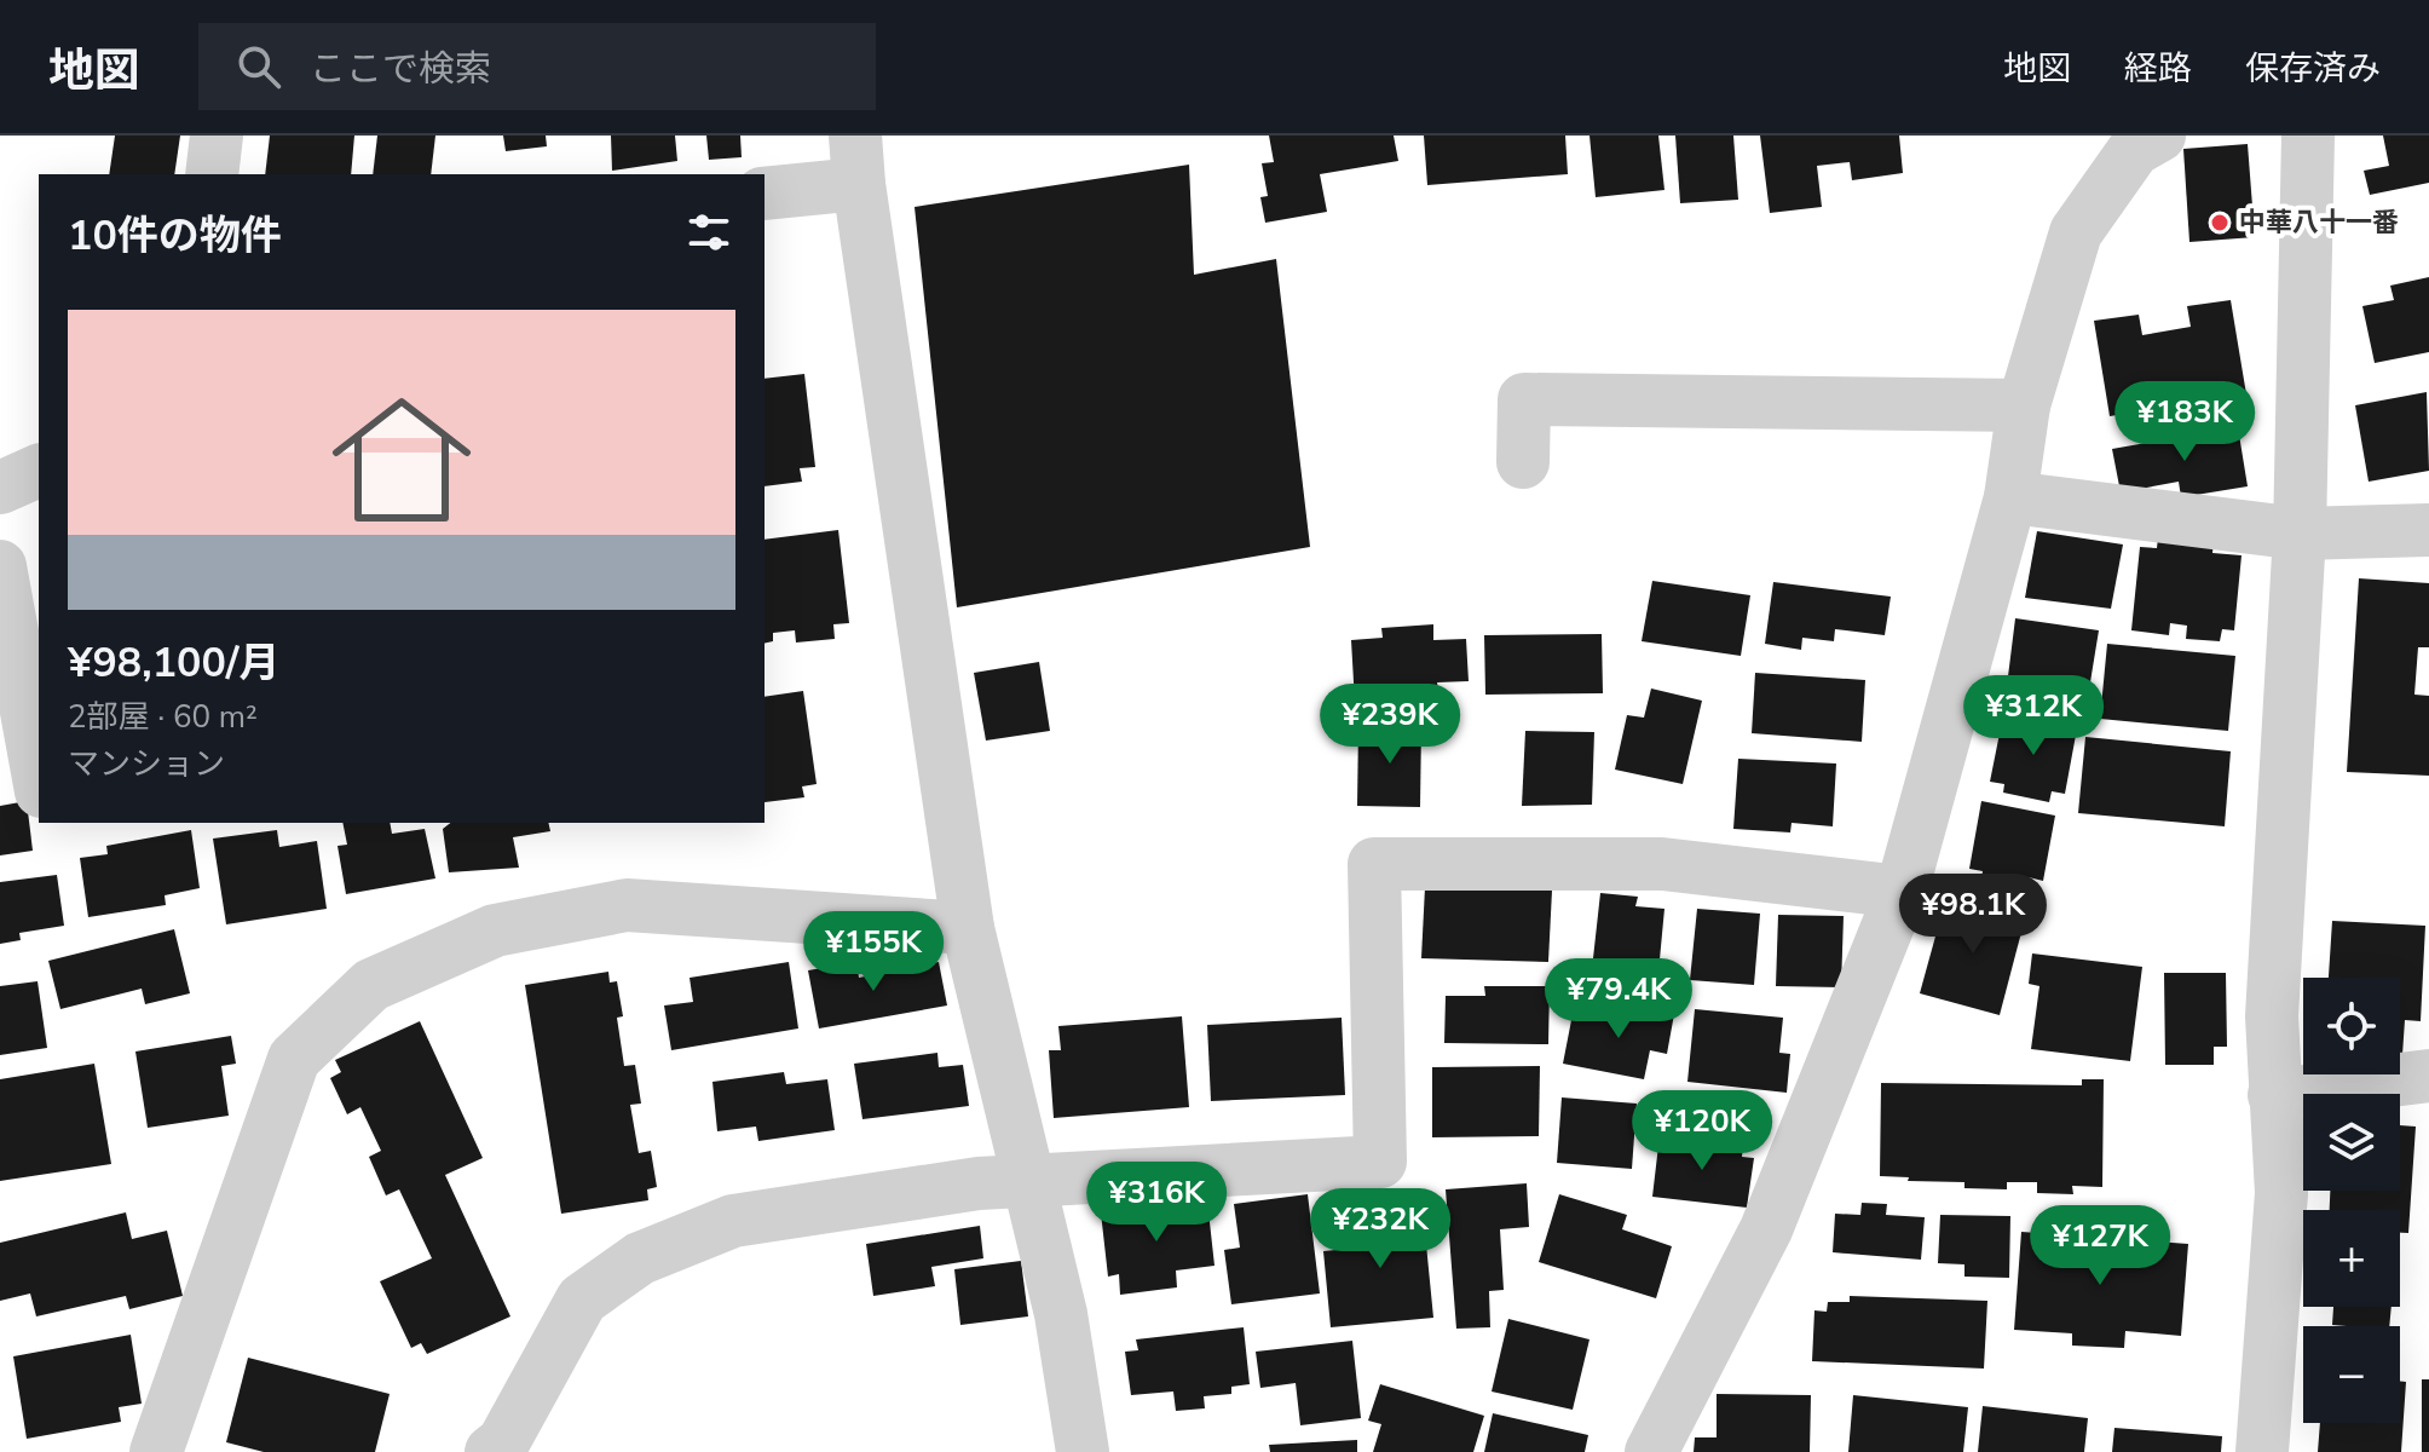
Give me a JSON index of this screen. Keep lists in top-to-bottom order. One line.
{"places":["中華八十一番"],"page":{"header":"地図","search":"ここで検索","nav":["地図","経路","保存済み"],"heading":"10件の物件","list":[{"name":"¥98,100/月","note":"2部屋 · 60 m² · マンション"}],"price":["¥183K","¥312K","¥239K","¥98.1K","¥155K","¥79.4K","¥120K","¥316K","¥232K","¥127K"],"map_buttons":["+","−"]}}
